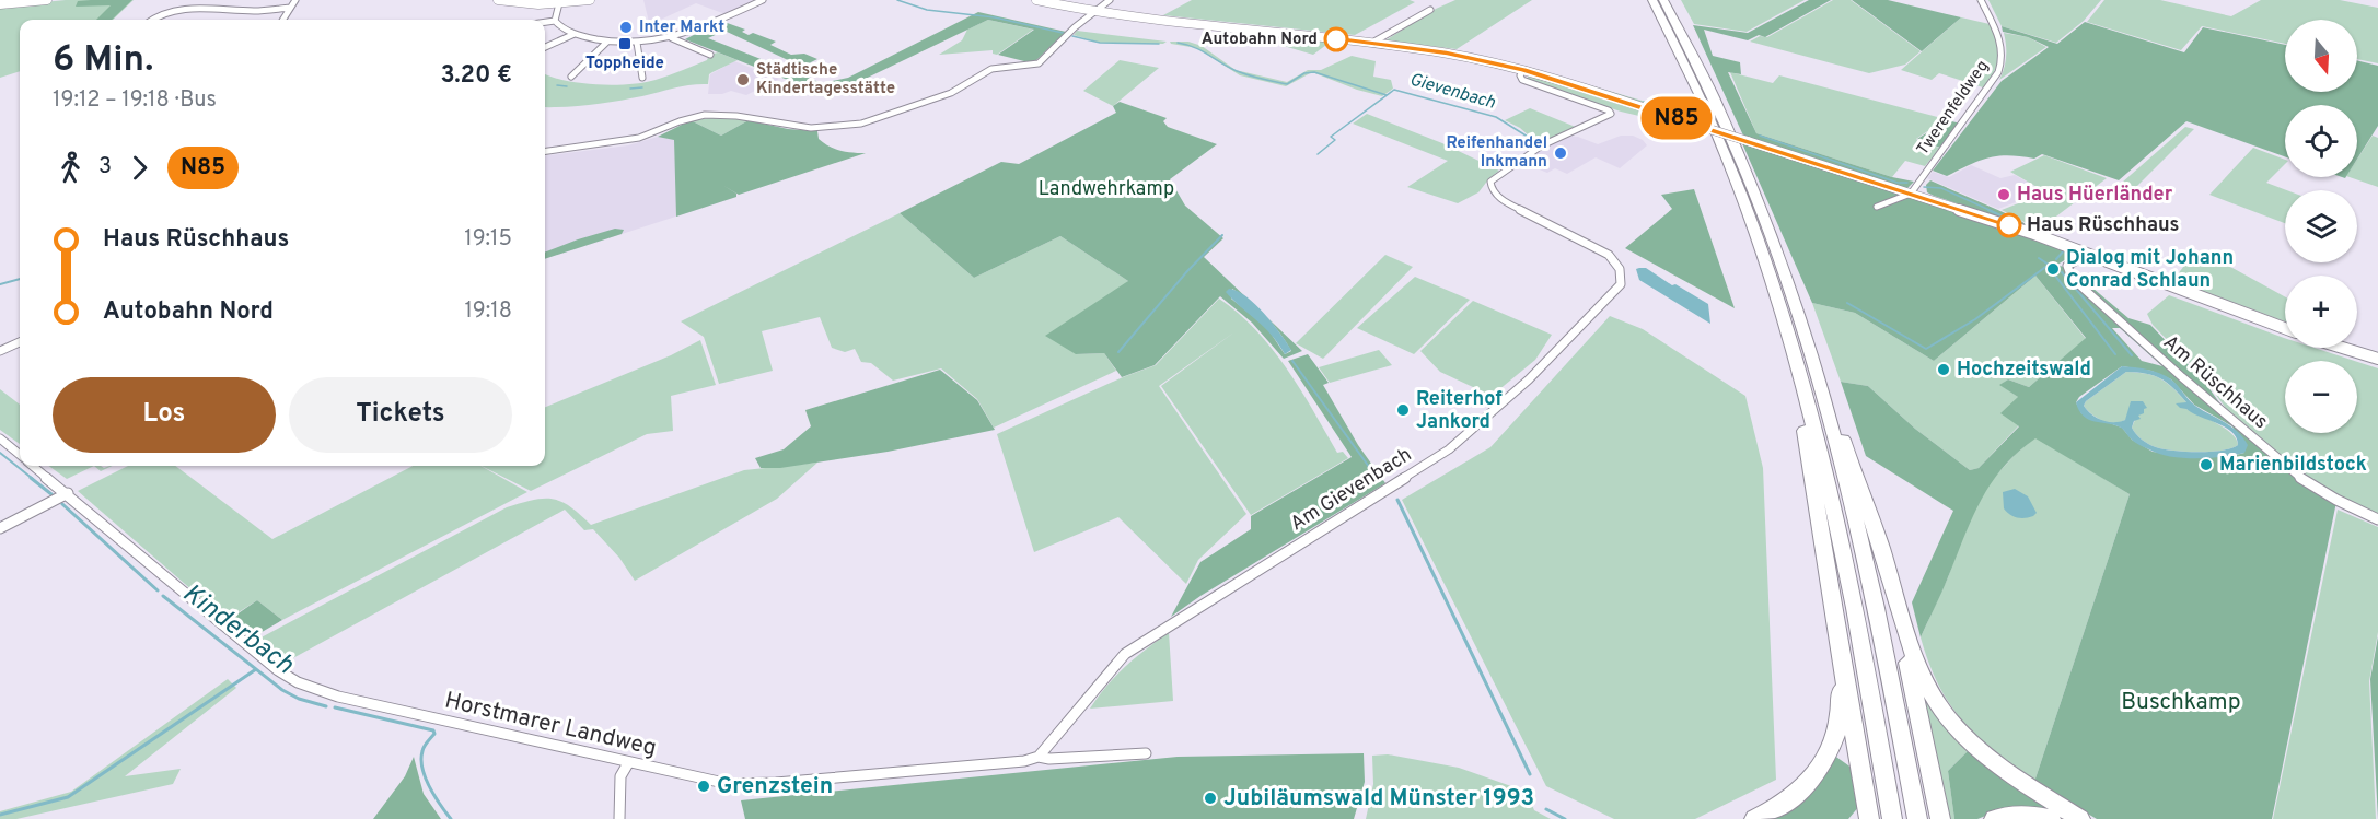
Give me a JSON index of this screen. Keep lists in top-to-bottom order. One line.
{"streets":{"street":["Twerenfeldweg","Am Rüschhaus","Am Gievenbach","Horstmarer Landweg"]},"crossings":[["Am Gievenbach","Horstmarer Landweg"]],"water":["Gievenbach","Kinderbach"],"parks":["Landwehrkamp","Buschkamp"],"places":{"other":["Inter Markt","Autobahn Nord","Städtische Kindertagesstätte","Reifenhandel Inkmann","Haus Hüerländer","Haus Rüschhaus","Dialog mit Johann Conrad Schlaun","Hochzeitswald","Reiterhof Jankord","Marienbildstock","Grenzstein","Jubiläumswald Münster 1993"],"transit":["Toppheide"]},"lines":["bus line N85"],"north":"bottom","page":{"on_map":"N85","map_buttons":["+","−"],"heading":["6 Min.","19:12 – 19:18 · Bus","3.20 €"],"legs":["3","N85"],"list":[{"name":"Haus Rüschhaus","value":"19:15"},{"name":"Autobahn Nord","value":"19:18"}],"buttons":["Los","Tickets"]}}
